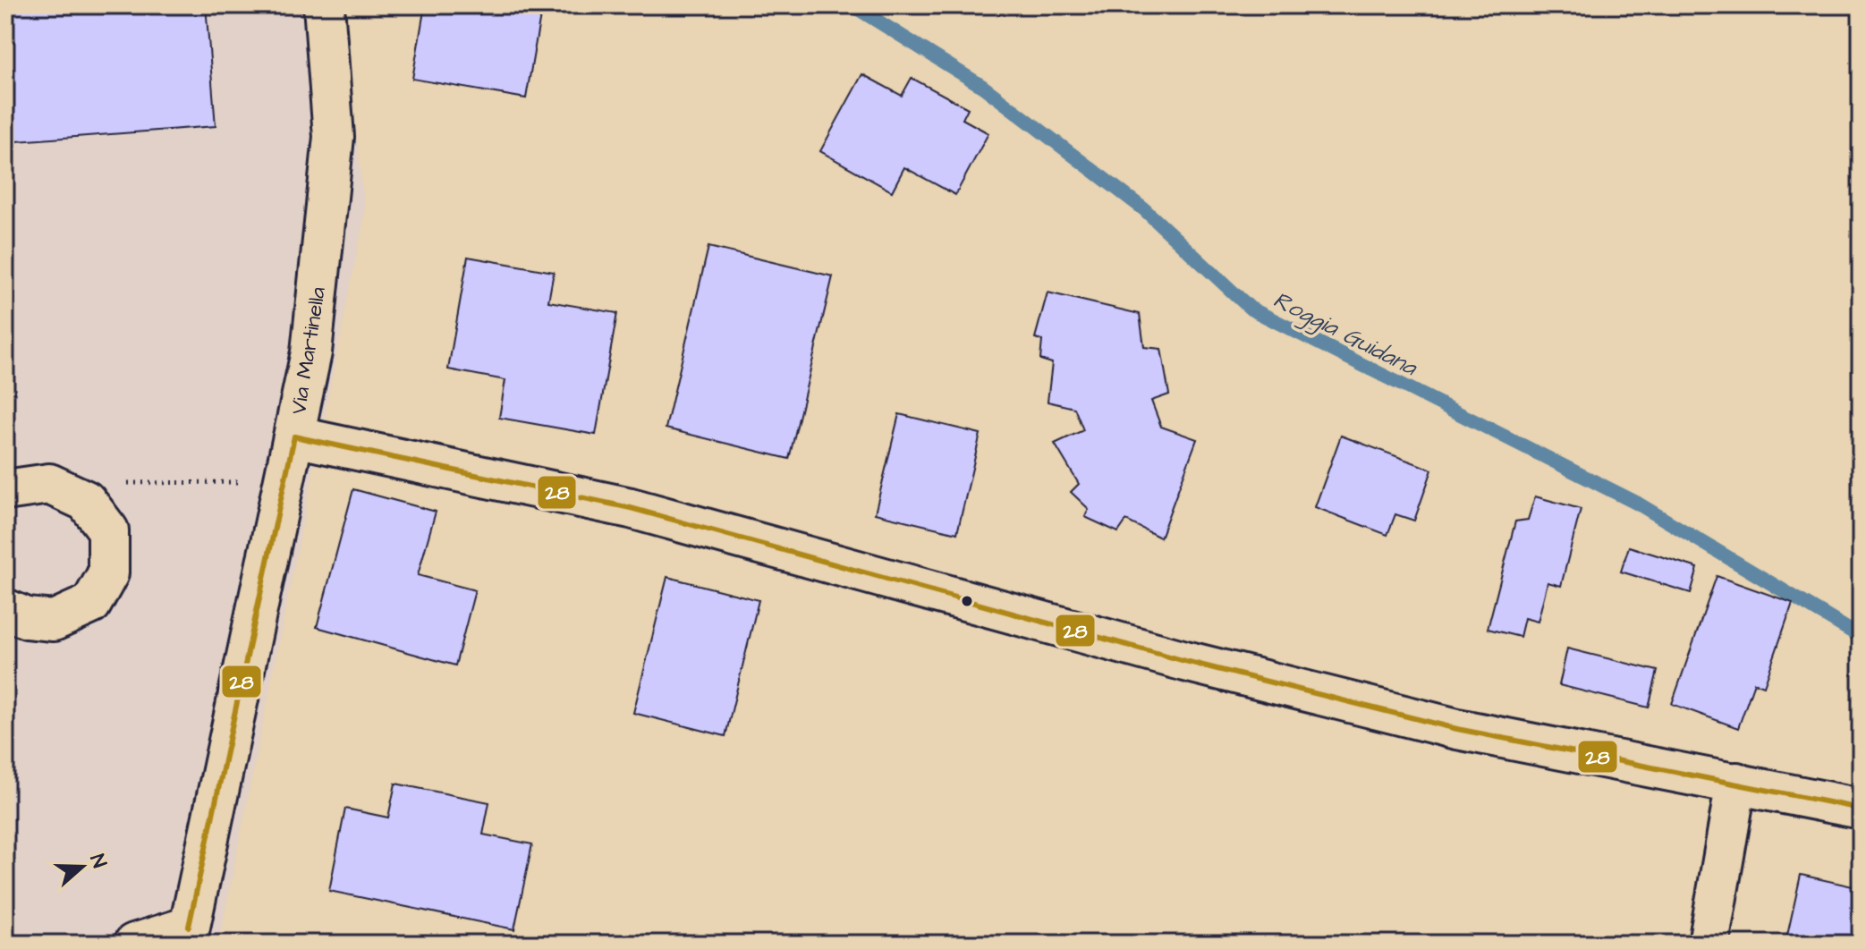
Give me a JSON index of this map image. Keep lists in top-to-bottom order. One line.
{"streets":{"street":["Via Martinella"]},"water":["Roggia Guidana"],"lines":["transit line 28"],"north":"right"}
